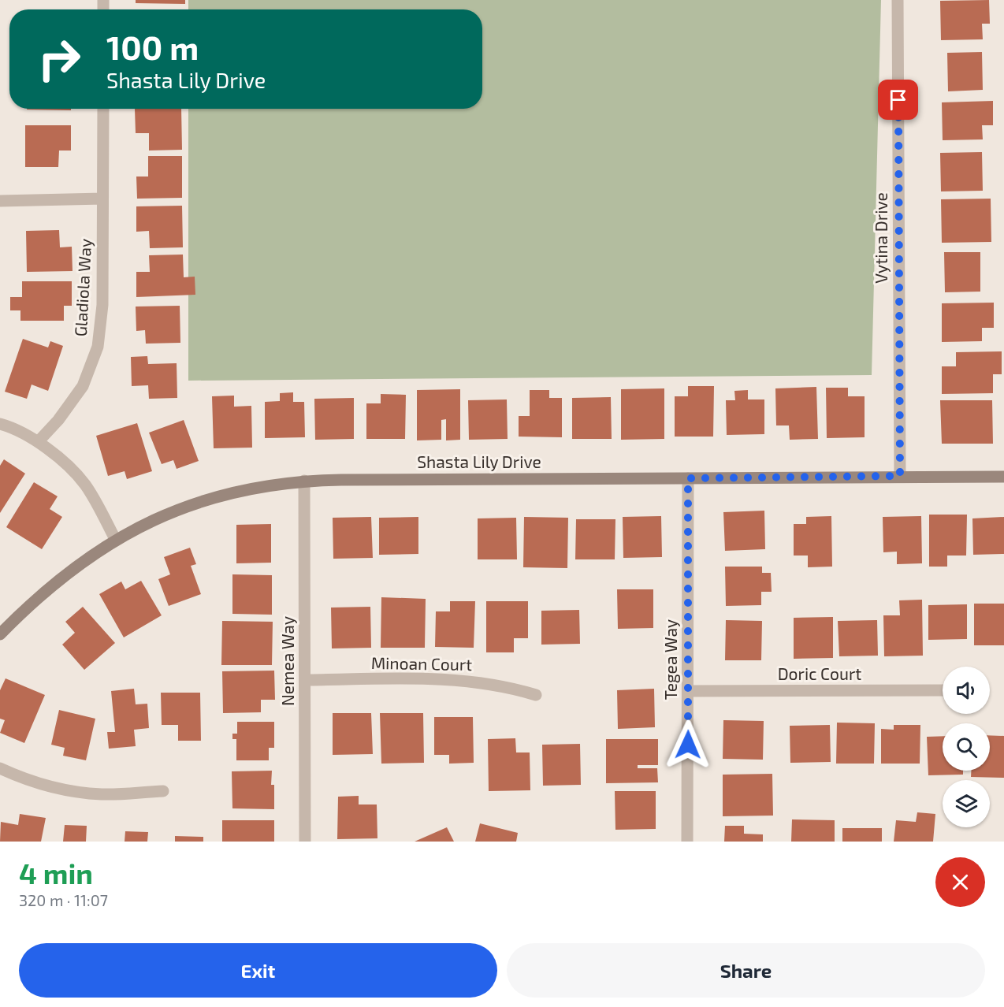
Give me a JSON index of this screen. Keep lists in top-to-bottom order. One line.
{"streets":{"street":["Vytina Drive","Gladiola Way","Shasta Lily Drive","Tegea Way","Nemea Way","Minoan Court","Doric Court"]},"crossings":[["Vytina Drive","Shasta Lily Drive"],["Shasta Lily Drive","Tegea Way"],["Shasta Lily Drive","Nemea Way"],["Tegea Way","Doric Court"],["Nemea Way","Minoan Court"]],"page":{"turn":["100 m","Shasta Lily Drive"],"heading":["4 min","320 m · 11:07"],"buttons":["Exit","Share"]}}
